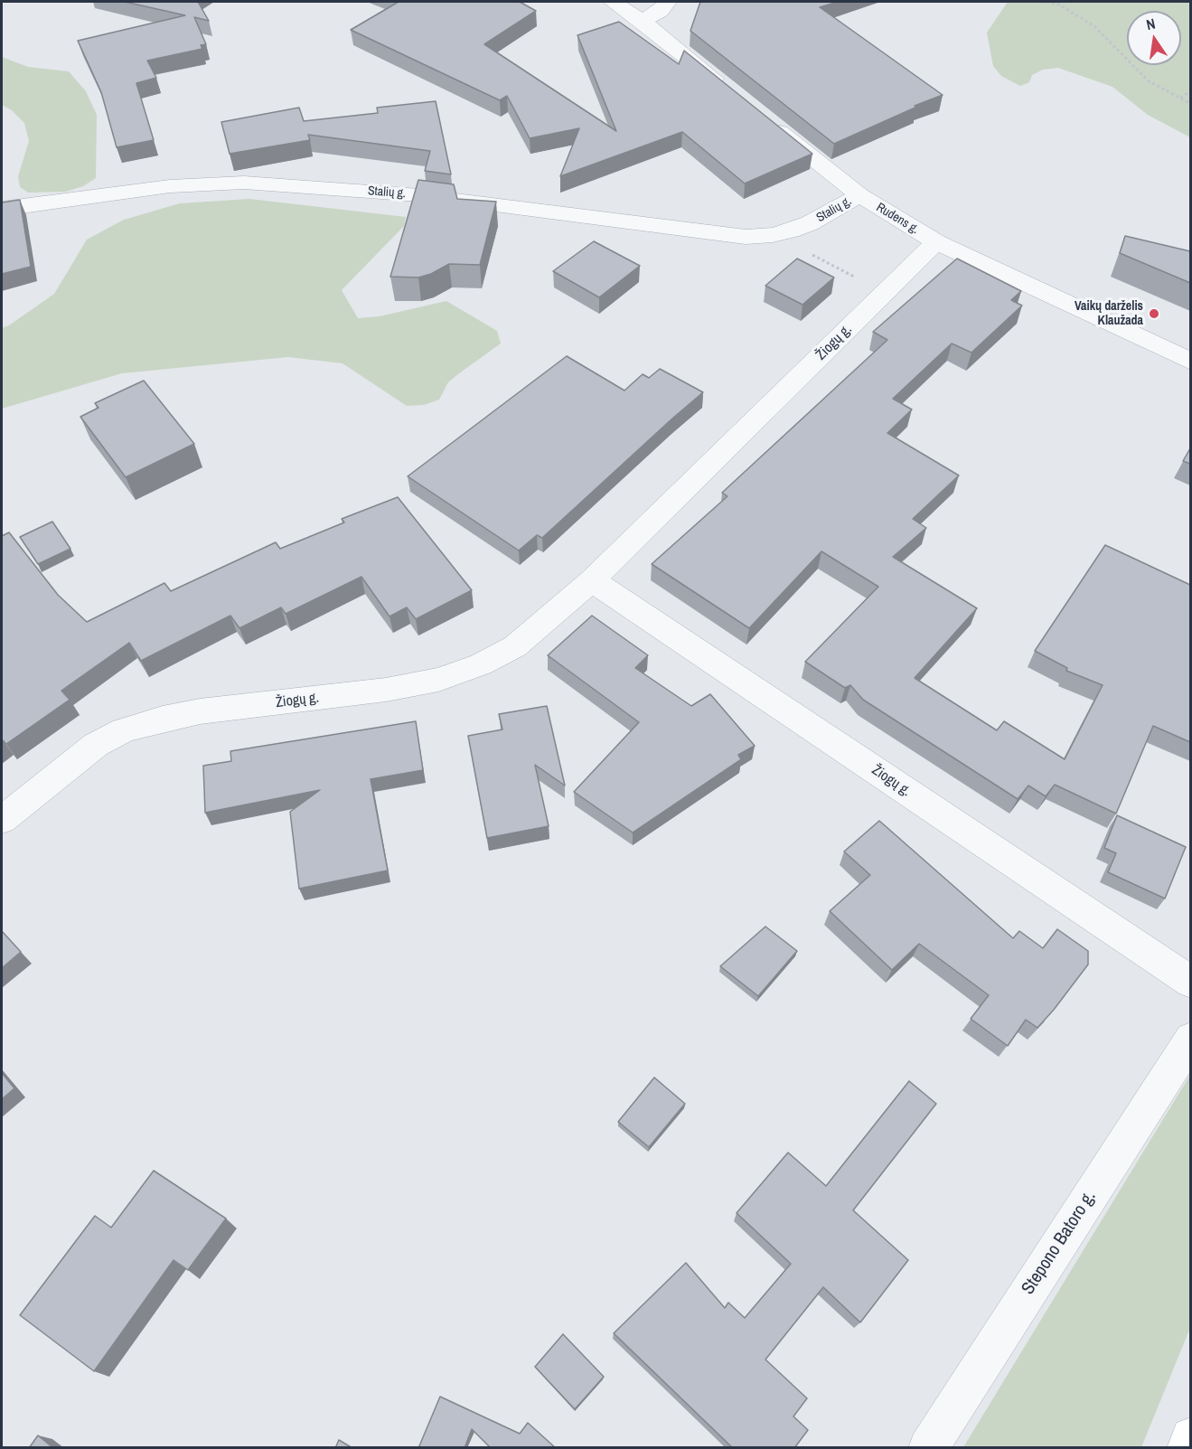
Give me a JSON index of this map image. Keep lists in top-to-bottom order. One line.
{"streets":{"street":["Stalių g.","Rudens g.","Žiogų g.","Stepono Batoro g."]},"crossings":[["Stalių g.","Rudens g."],["Rudens g.","Žiogų g."]],"places":["Vaikų darželis Klaužada"],"north":"top"}
